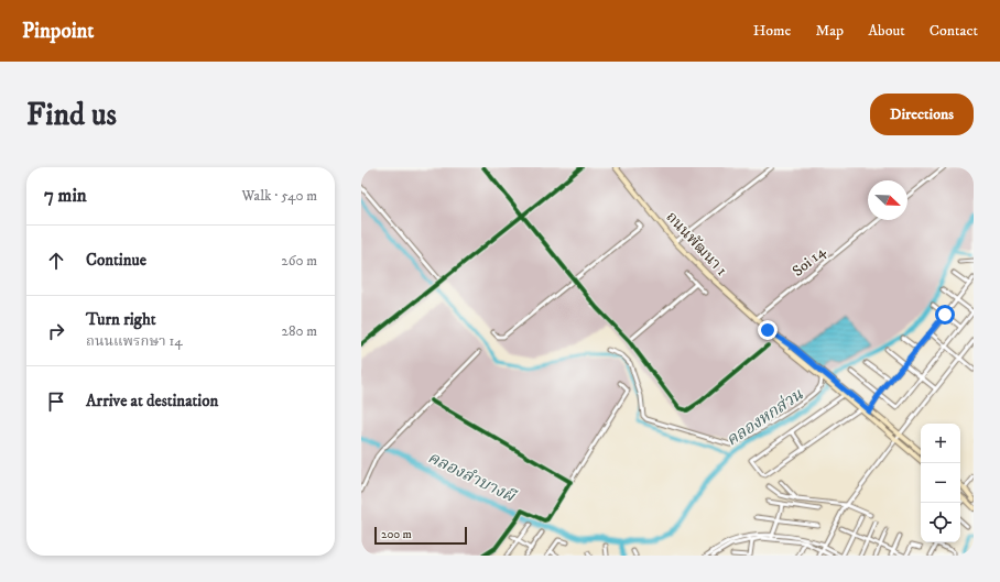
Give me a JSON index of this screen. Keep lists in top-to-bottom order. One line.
{"streets":{"main road":["ถนนพัฒนา 1"],"street":["Soi 14"]},"crossings":[["ถนนพัฒนา 1","Soi 14"]],"water":["คลองหกส่วน","คลองลำบางผี"],"scale_bar":"200 m","north":"bottom right","page":{"header":"Pinpoint","nav":["Home","Map","About","Contact"],"buttons":"Directions","title":"Find us","heading":["7 min","Walk · 540 m"],"list":[["Continue","260 m"],["Turn right","ถนนแพรกษา 14","280 m"],"Arrive at destination"],"map_buttons":["+","−"],"scale":"200 m"}}
